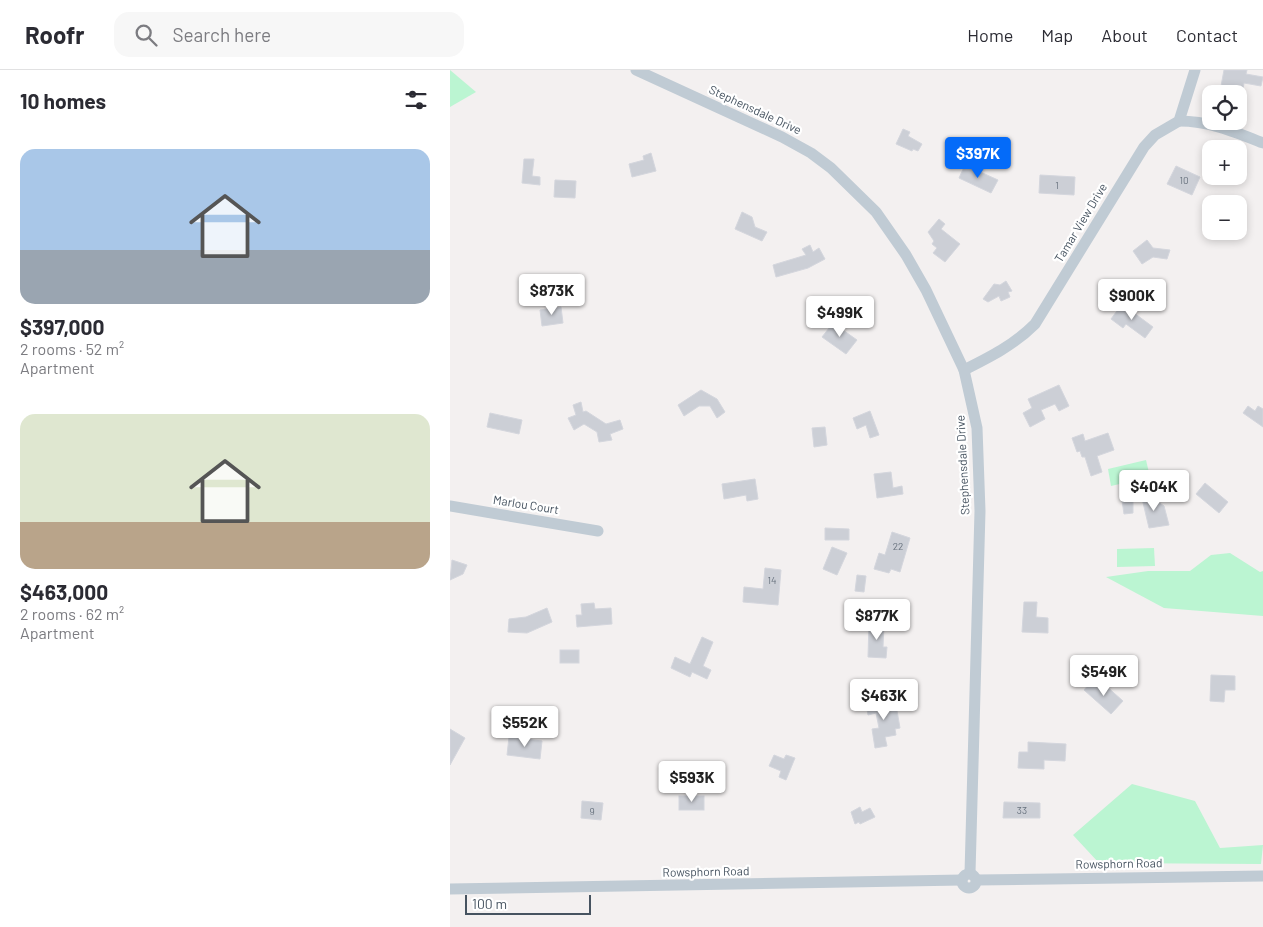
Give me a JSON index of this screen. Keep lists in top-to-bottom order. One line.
{"streets":{"street":["Stephensdale Drive","Tamar View Drive","Marlou Court","Rowsphorn Road"]},"crossings":[["Stephensdale Drive","Tamar View Drive"],["Stephensdale Drive","Rowsphorn Road"]],"house_numbers":["10","1","22","14","33","9"],"scale_bar":"100 m","page":{"header":"Roofr","search":"Search here","nav":["Home","Map","About","Contact"],"heading":"10 homes","map_buttons":["+","−"],"list":[{"name":"$397,000","note":"2 rooms · 52 m² · Apartment"},{"name":"$463,000","note":"2 rooms · 62 m² · Apartment"}],"price":["$397K","$873K","$900K","$499K","$404K","$877K","$549K","$463K","$552K","$593K"],"scale":"100 m"}}
